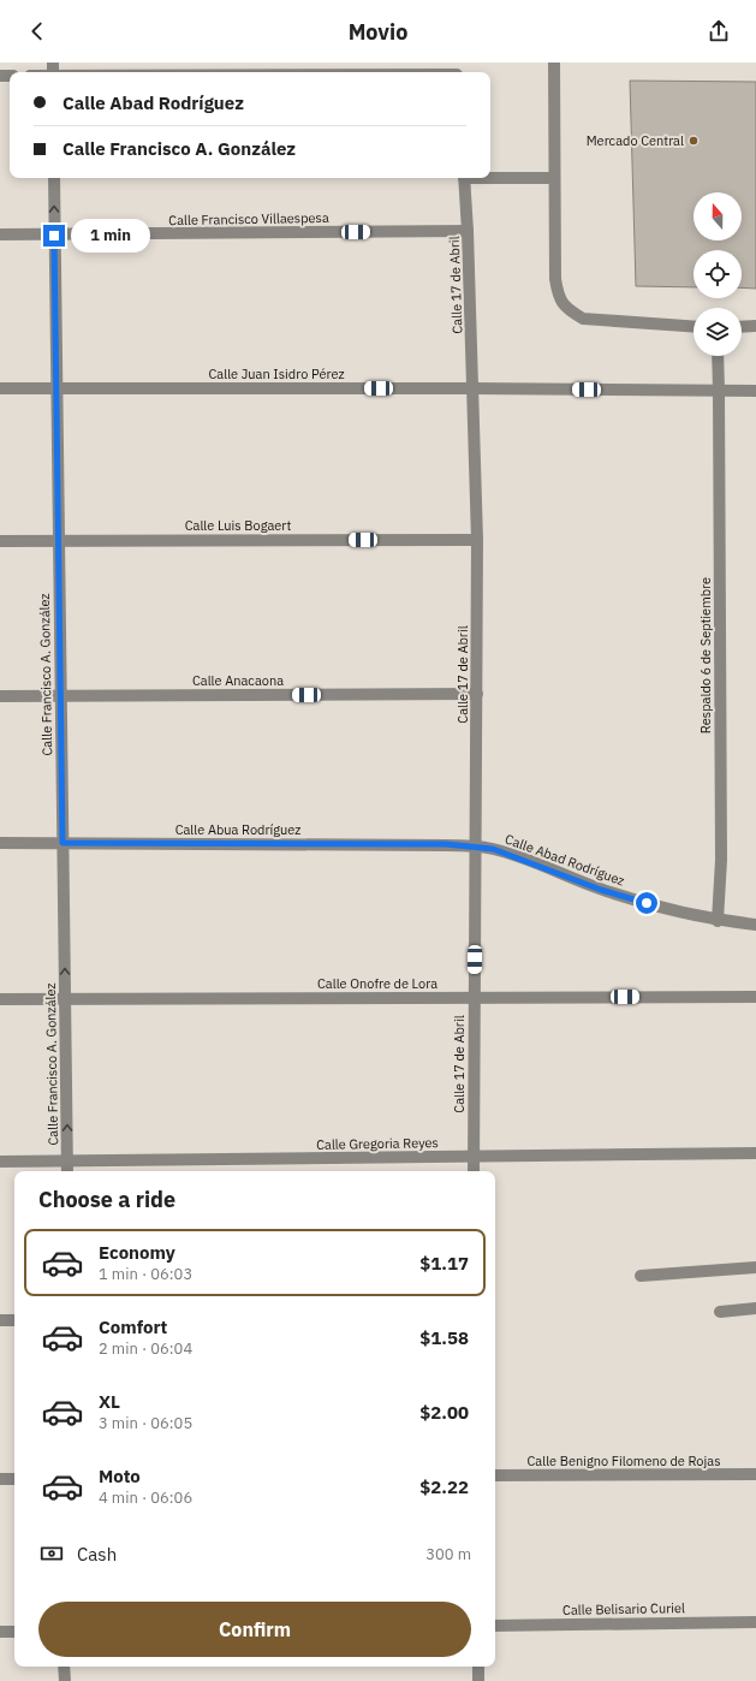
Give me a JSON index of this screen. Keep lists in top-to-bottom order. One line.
{"streets":{"street":["Calle Francisco Villaespesa","Calle 17 de Abril","Calle Juan Isidro Pérez","Calle Luis Bogaert","Respaldo 6 de Septiembre","Calle Francisco A. González","Calle Anacaona","Calle Abua Rodríguez","Calle Abad Rodríguez","Calle Onofre de Lora","Calle Gregoria Reyes","Calle Benigno Filomeno de Rojas","Calle Belisario Curiel"]},"crossings":[["Calle Francisco Villaespesa","Calle 17 de Abril"],["Calle Francisco Villaespesa","Calle Francisco A. González"],["Calle 17 de Abril","Calle Juan Isidro Pérez"],["Calle 17 de Abril","Calle Luis Bogaert"],["Calle 17 de Abril","Calle Anacaona"],["Calle 17 de Abril","Calle Abua Rodríguez"],["Calle 17 de Abril","Calle Abad Rodríguez"],["Calle 17 de Abril","Calle Onofre de Lora"],["Calle 17 de Abril","Calle Gregoria Reyes"],["Calle Juan Isidro Pérez","Respaldo 6 de Septiembre"],["Calle Juan Isidro Pérez","Calle Francisco A. González"],["Calle Luis Bogaert","Calle Francisco A. González"],["Respaldo 6 de Septiembre","Calle Abad Rodríguez"],["Calle Francisco A. González","Calle Anacaona"],["Calle Francisco A. González","Calle Abua Rodríguez"],["Calle Francisco A. González","Calle Onofre de Lora"],["Calle Francisco A. González","Calle Gregoria Reyes"],["Calle Abua Rodríguez","Calle Abad Rodríguez"]],"one_way":["Calle Francisco A. González"],"places":["Mercado Central"],"north":"top","page":{"header":"Movio","banner":["Calle Abad Rodríguez","Calle Francisco A. González"],"bubble":"1 min","heading":"Choose a ride","list":[{"name":"Economy","note":"1 min · 06:03","value":"$1.17"},{"name":"Comfort","note":"2 min · 06:04","value":"$1.58"},{"name":"XL","note":"3 min · 06:05","value":"$2.00"},{"name":"Moto","note":"4 min · 06:06","value":"$2.22"}],"pay":["Cash","300 m"],"buttons":"Confirm"}}
